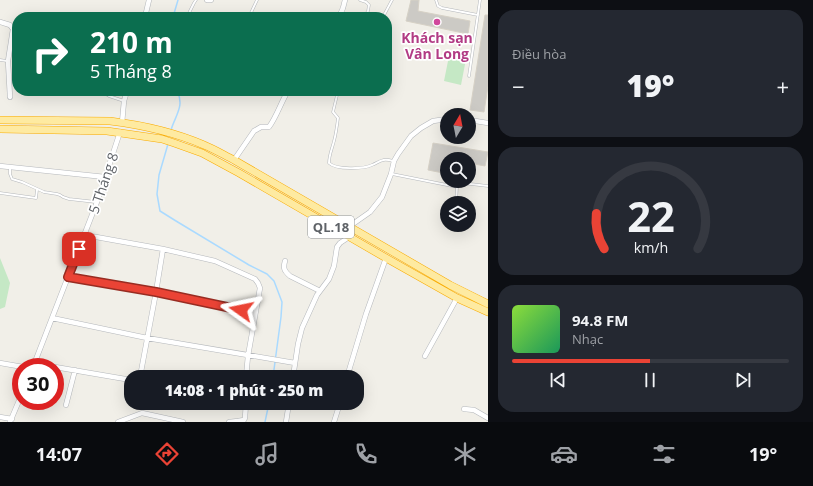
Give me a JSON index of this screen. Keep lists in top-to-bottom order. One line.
{"streets":{"highway":["QL.18"],"street":["5 Tháng 8"]},"crossings":[["5 Tháng 8","QL.18"]],"places":["Khách sạn Vân Long"],"north":"top","page":{"tile":"Điều hòa","turn":["210 m","5 Tháng 8"],"heat":["−","19°","+"],"song":["94.8 FM","Nhạc"],"limit":"30","trip":"14:08 · 1 phút · 250 m","tabs":["14:07","19°"],"gauge":["22","km/h"]}}
